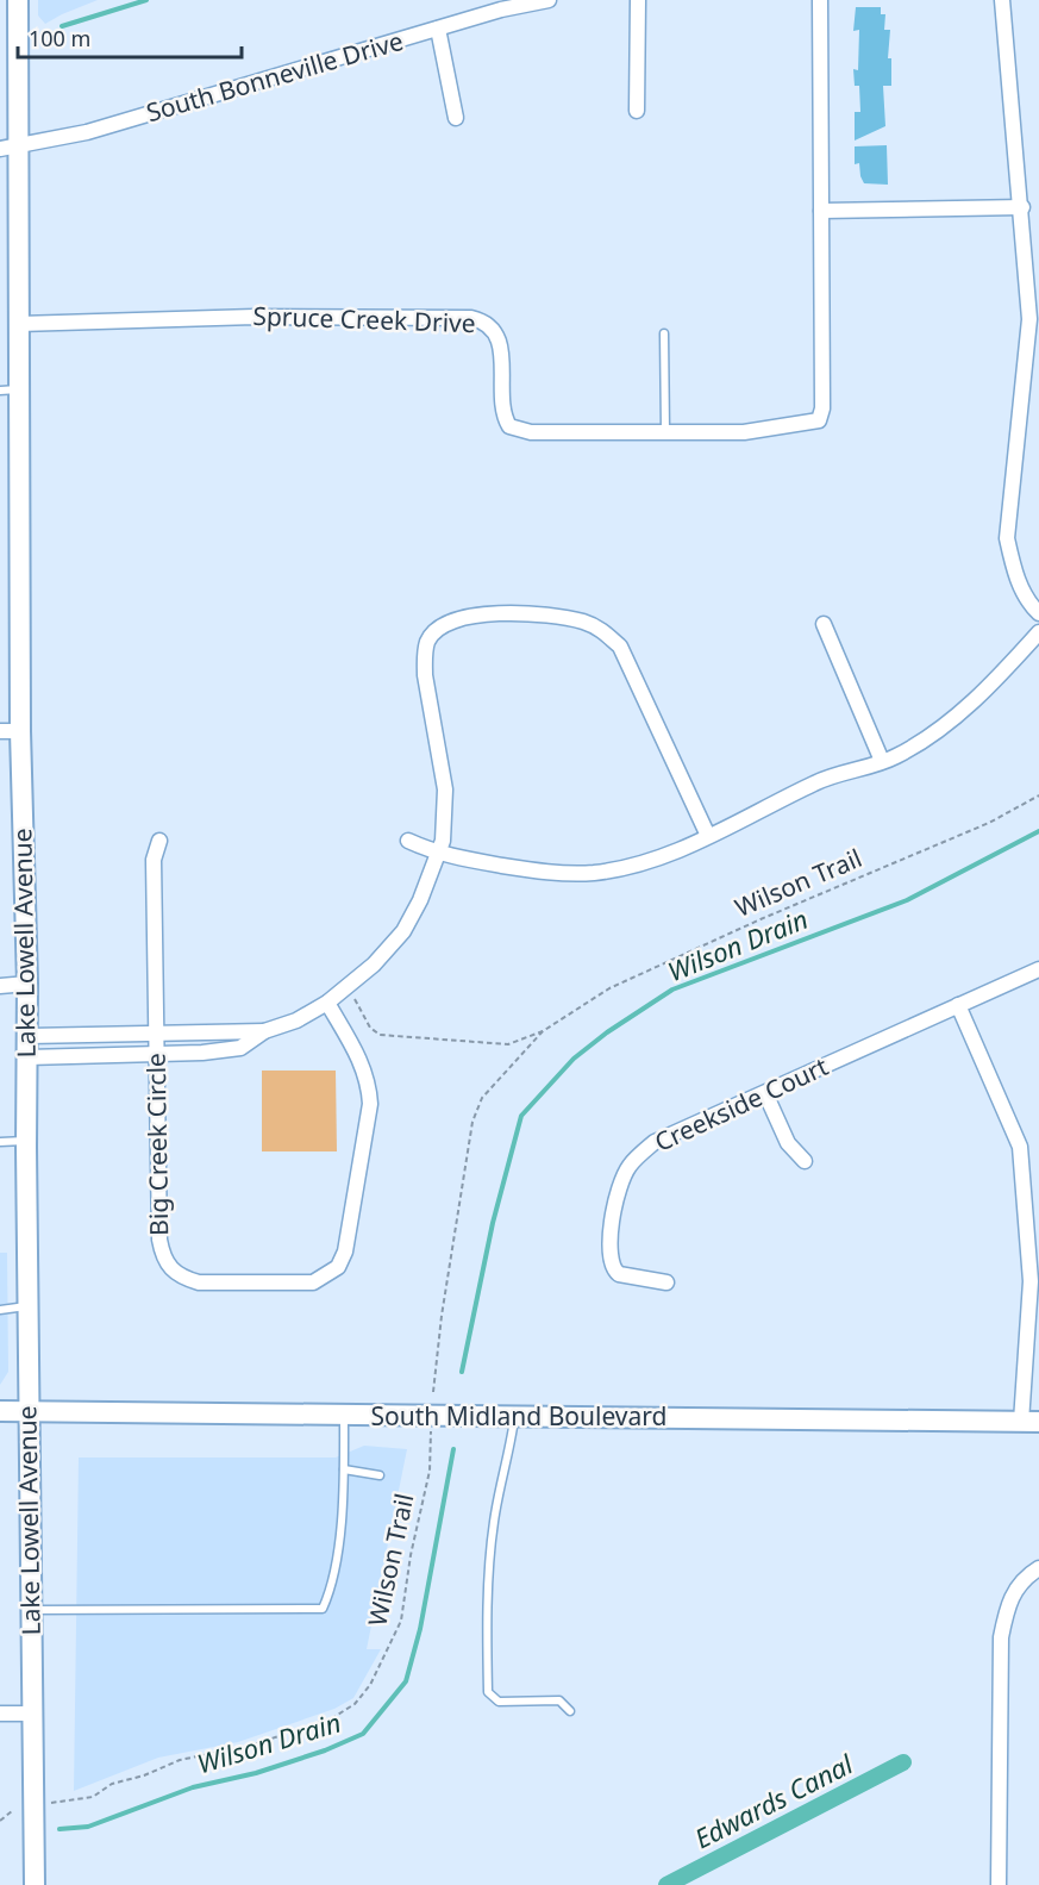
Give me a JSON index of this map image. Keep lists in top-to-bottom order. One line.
{"streets":{"main road":["Lake Lowell Avenue","South Midland Boulevard"],"street":["South Bonneville Drive","Spruce Creek Drive","Creekside Court","Big Creek Circle"],"path":["Wilson Trail"]},"crossings":[["South Bonneville Drive","Lake Lowell Avenue"],["Spruce Creek Drive","Lake Lowell Avenue"],["Lake Lowell Avenue","South Midland Boulevard"]],"water":["Wilson Drain","Edwards Canal"],"scale_bar":"100 m"}
